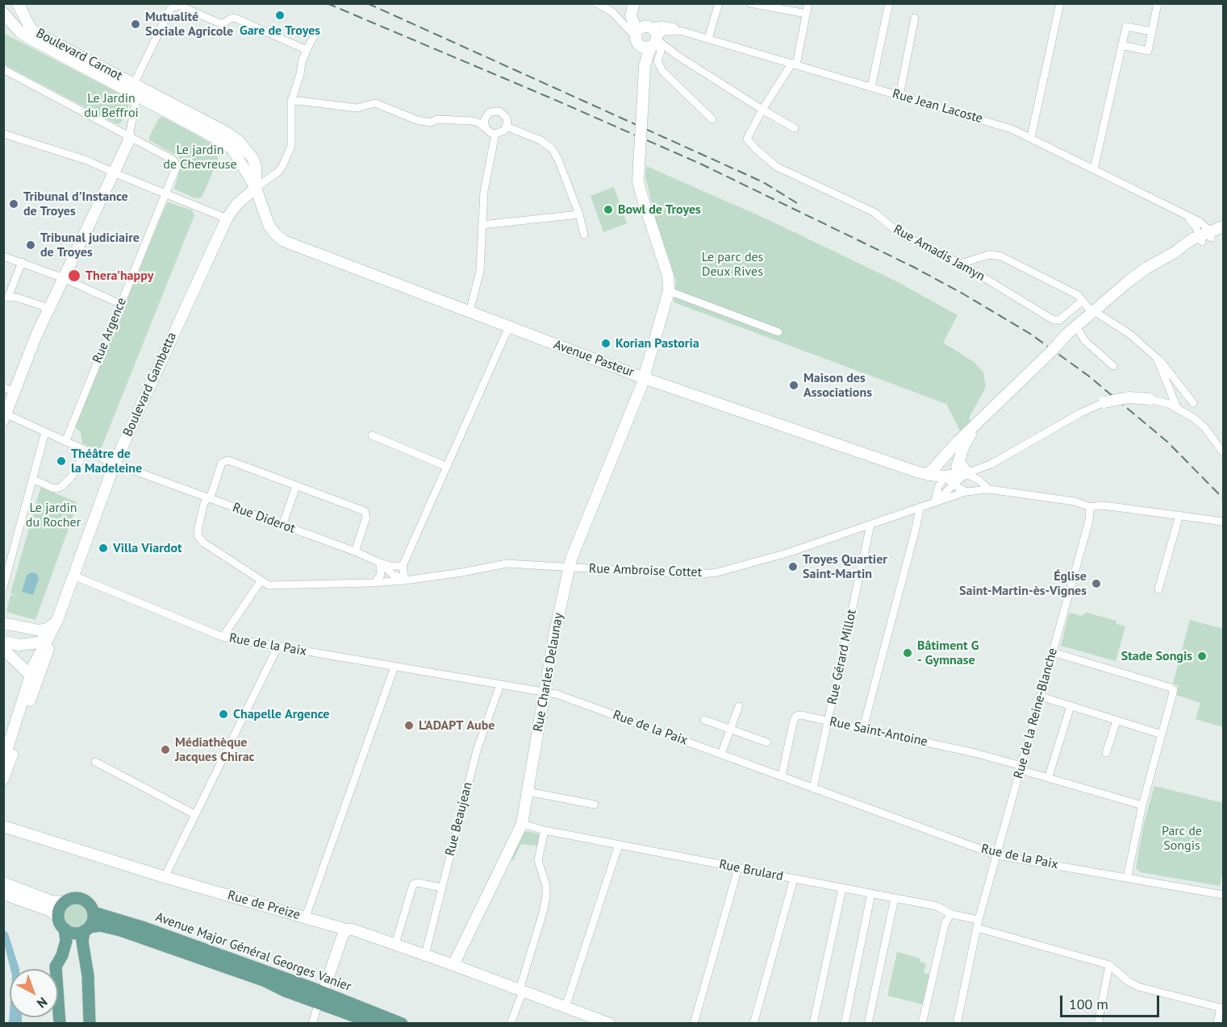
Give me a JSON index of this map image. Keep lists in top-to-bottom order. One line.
{"streets":{"main road":["Boulevard Carnot","Avenue Pasteur","Boulevard Gambetta","Rue Charles Delaunay","Rue de Preize","Avenue Major Général Georges Vanier"],"street":["Rue Jean Lacoste","Rue Amadis Jamyn","Rue Argence","Rue Diderot","Rue Ambroise Cottet","Rue de la Paix","Rue Gérard Millot","Rue de la Reine-Blanche","Rue Saint-Antoine","Rue Beaujean","Rue Brulard"]},"crossings":[["Boulevard Carnot","Avenue Pasteur"],["Boulevard Carnot","Boulevard Gambetta"],["Rue Argence","Rue Diderot"],["Avenue Pasteur","Rue Charles Delaunay"],["Boulevard Gambetta","Rue Diderot"],["Boulevard Gambetta","Rue de la Paix"],["Rue Diderot","Rue Ambroise Cottet"],["Rue Ambroise Cottet","Rue Gérard Millot"],["Rue Ambroise Cottet","Rue Charles Delaunay"],["Rue de la Paix","Rue Gérard Millot"],["Rue de la Paix","Rue Charles Delaunay"],["Rue de la Paix","Rue de la Reine-Blanche"],["Rue de la Paix","Rue Saint-Antoine"],["Rue de la Paix","Rue Beaujean"],["Rue Gérard Millot","Rue Saint-Antoine"],["Rue Charles Delaunay","Rue Brulard"],["Rue Charles Delaunay","Rue de Preize"],["Rue de la Reine-Blanche","Rue Saint-Antoine"],["Rue de la Reine-Blanche","Rue Brulard"],["Rue Beaujean","Rue de Preize"]],"parks":["Le Jardin du Beffroi","Le jardin de Chevreuse","Le parc des Deux Rives","Le jardin du Rocher","Parc de Songis"],"places":["Gare de Troyes","Mutualité Sociale Agricole","Tribunal d'Instance de Troyes","Bowl de Troyes","Tribunal judiciaire de Troyes","Thera'happy","Korian Pastoria","Maison des Associations","Théâtre de la Madeleine","Villa Viardot","Troyes Quartier Saint-Martin","Église Saint-Martin-ès-Vignes","Bâtiment G - Gymnase","Stade Songis","Chapelle Argence","L'ADAPT Aube","Médiathèque Jacques Chirac"],"scale_bar":"100 m","north":"bottom right"}
